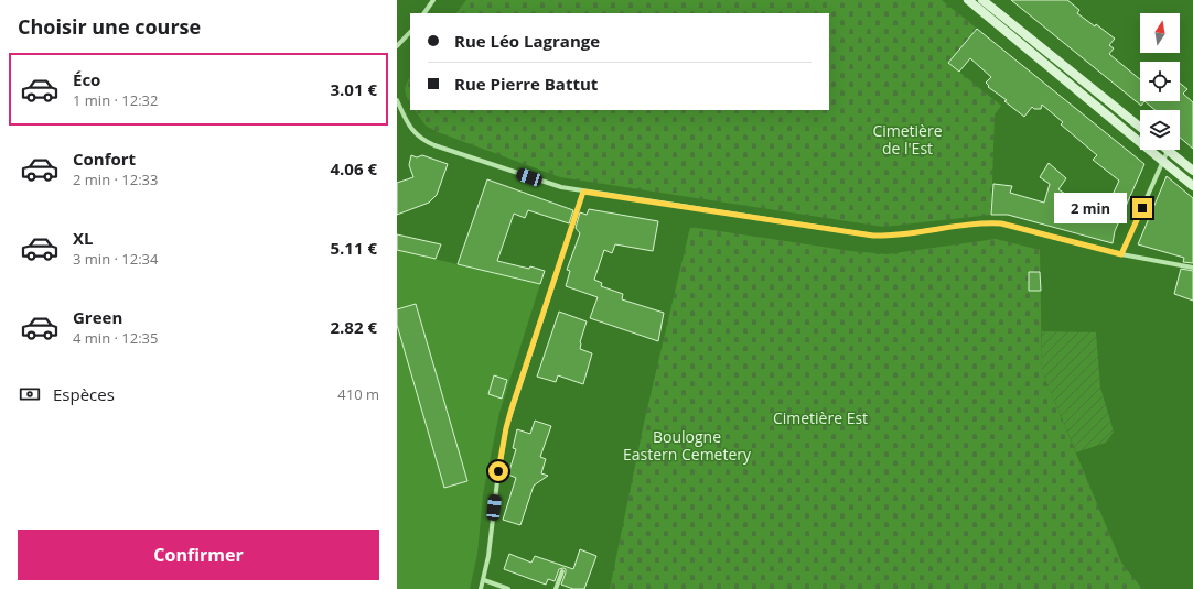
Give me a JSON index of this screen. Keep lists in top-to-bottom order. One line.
{"parks":["Cimetière de l'Est","Cimetière Est","Boulogne Eastern Cemetery"],"north":"top","page":{"heading":"Choisir une course","banner":["Rue Léo Lagrange","Rue Pierre Battut"],"list":[{"name":"Éco","note":"1 min · 12:32","value":"3.01 €"},{"name":"Confort","note":"2 min · 12:33","value":"4.06 €"},{"name":"XL","note":"3 min · 12:34","value":"5.11 €"},{"name":"Green","note":"4 min · 12:35","value":"2.82 €"}],"bubble":"2 min","pay":["Espèces","410 m"],"buttons":"Confirmer"}}
